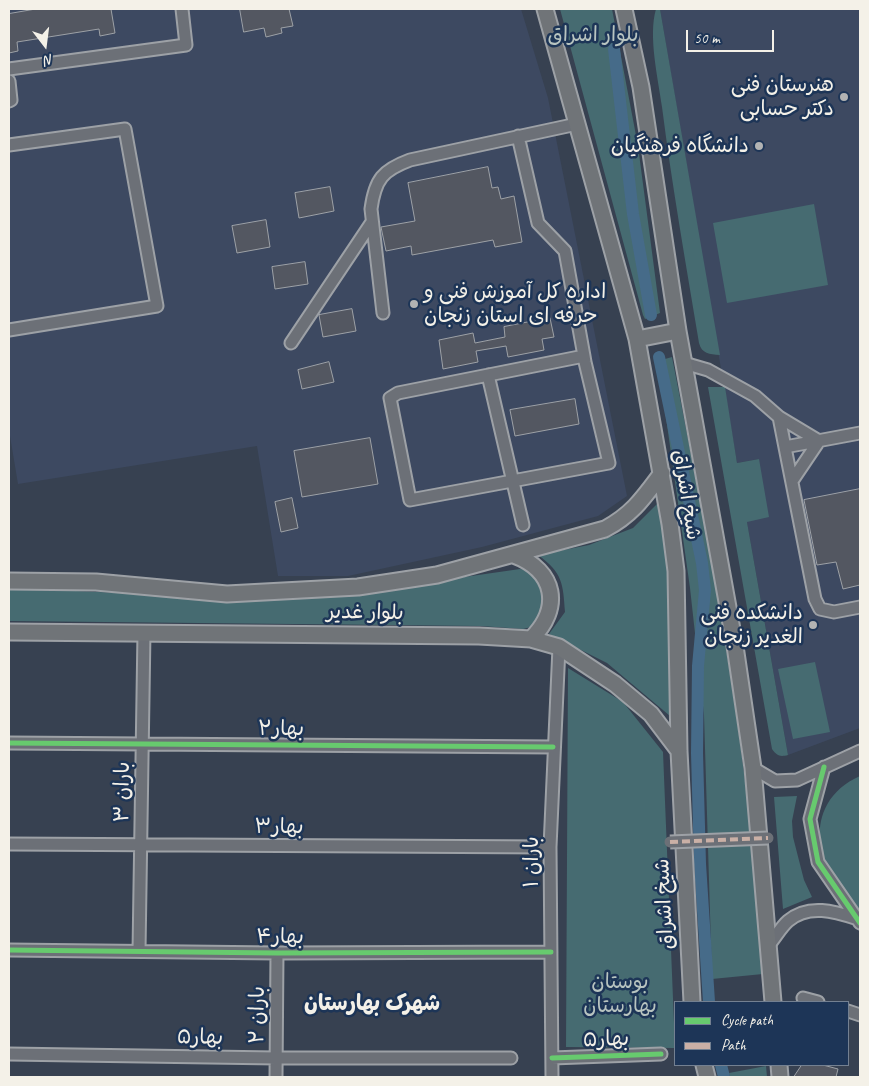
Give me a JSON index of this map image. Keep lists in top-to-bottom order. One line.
{"streets":{"main road":["شیخ اشراق","بلوار غدیر"],"street":["بهار۲","باران ۳","بهار۳","باران ۱","بهار۴","باران ۲","بهار۵"]},"crossings":[["شیخ اشراق","بلوار غدیر"],["بلوار غدیر","باران ۳"],["بلوار غدیر","باران ۱"],["بهار۲","باران ۳"],["بهار۲","باران ۱"],["باران ۳","بهار۳"],["باران ۳","بهار۴"],["بهار۳","باران ۱"],["باران ۱","بهار۴"],["باران ۱","بهار۵"],["بهار۴","باران ۲"],["باران ۲","بهار۵"]],"districts":["شهرک بهارستان"],"parks":["بلوار اشراق","بوستان بهارستان"],"places":["هنرستان فنی دکتر حسابی","دانشگاه فرهنگیان","اداره کل آموزش فنی و حرفه ای استان زنجان","دانشکده فنی الغدیر زنجان"],"legend":["Cycle path","Path"],"scale_bar":"50 m","north":"bottom"}
